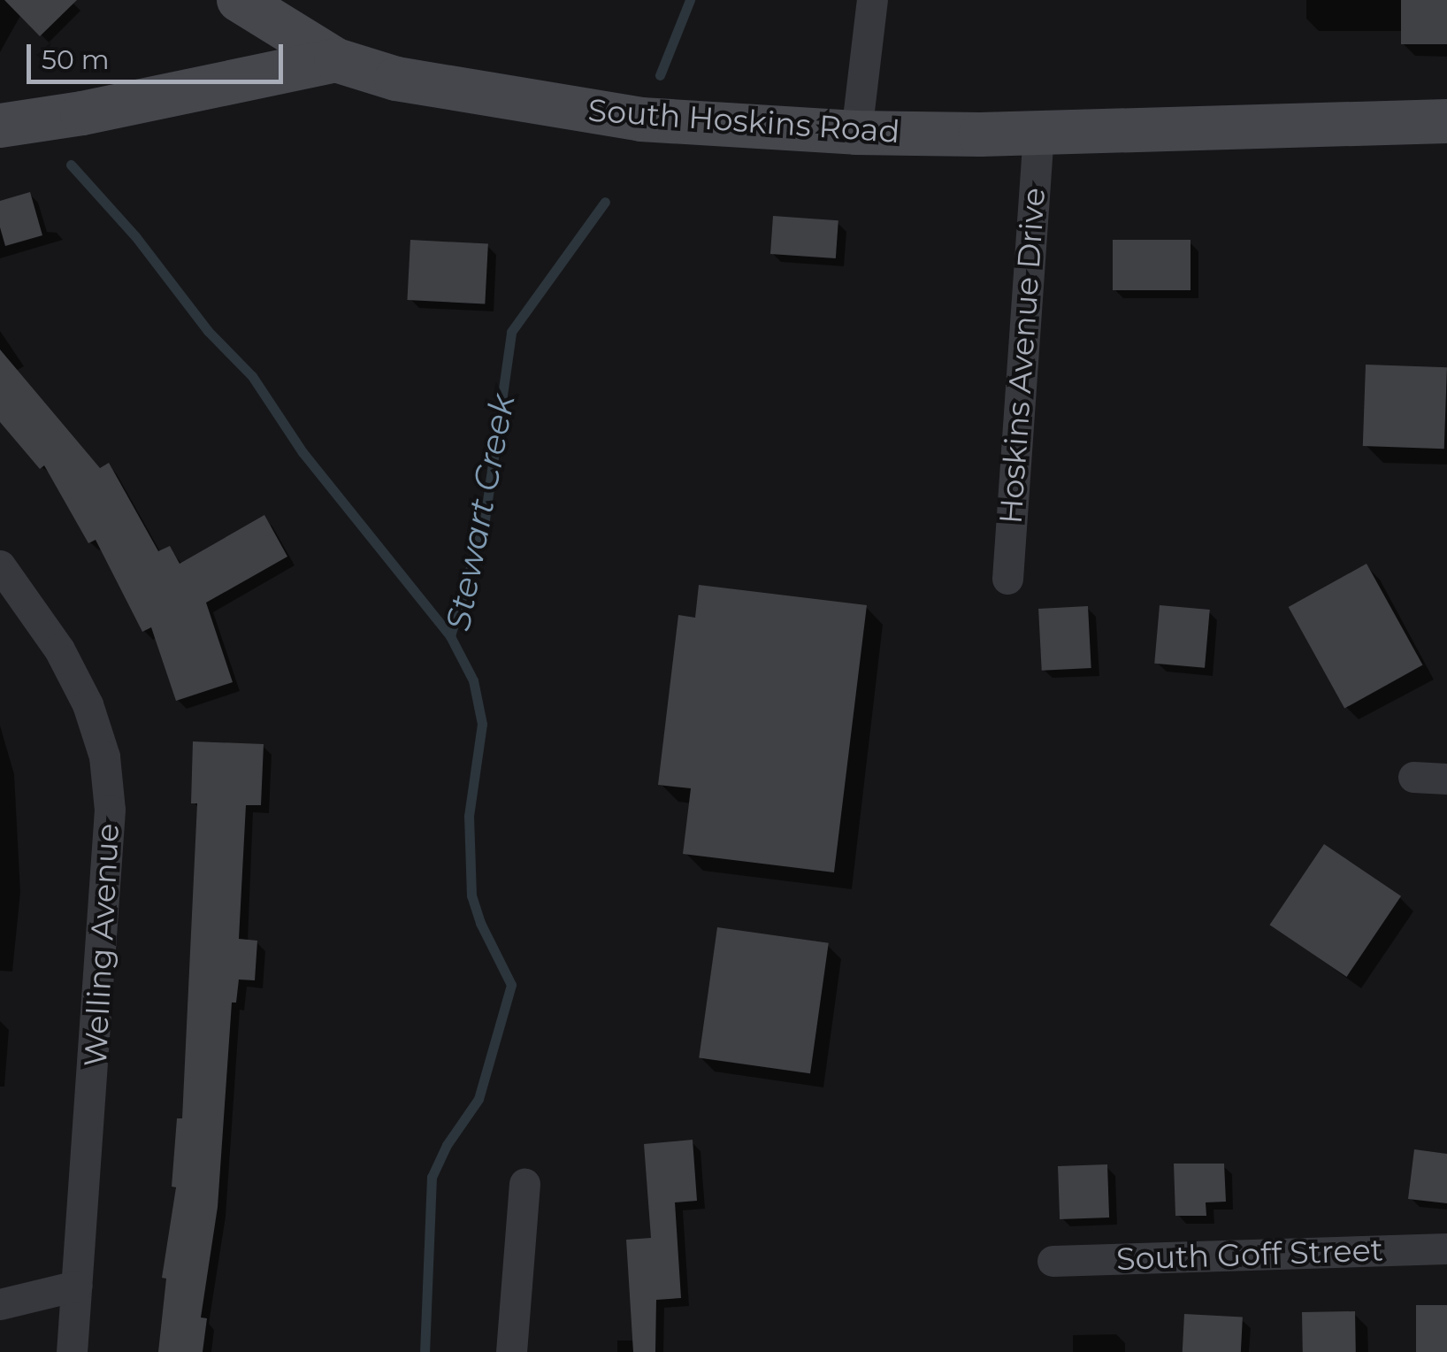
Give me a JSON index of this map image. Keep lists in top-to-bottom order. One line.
{"streets":{"street":["South Hoskins Road","Hoskins Avenue Drive","Welling Avenue","South Goff Street"]},"crossings":[["South Hoskins Road","Hoskins Avenue Drive"]],"water":["Stewart Creek"],"scale_bar":"50 m"}
